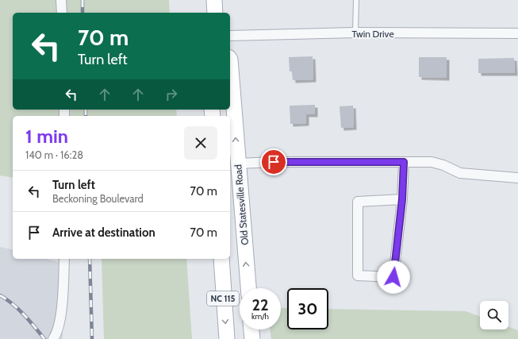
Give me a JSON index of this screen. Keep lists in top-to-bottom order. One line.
{"streets":{"main road":["Old Statesville Road","NC 115"],"street":["Twin Drive"]},"one_way":["Old Statesville Road"],"page":{"turn":["70 m","Turn left"],"heading":["1 min","140 m · 16:28"],"list":[{"name":"Turn left","note":"Beckoning Boulevard","value":"70 m"},{"name":"Arrive at destination","value":"70 m"}],"speed":"22 km/h","limit":"30"}}
